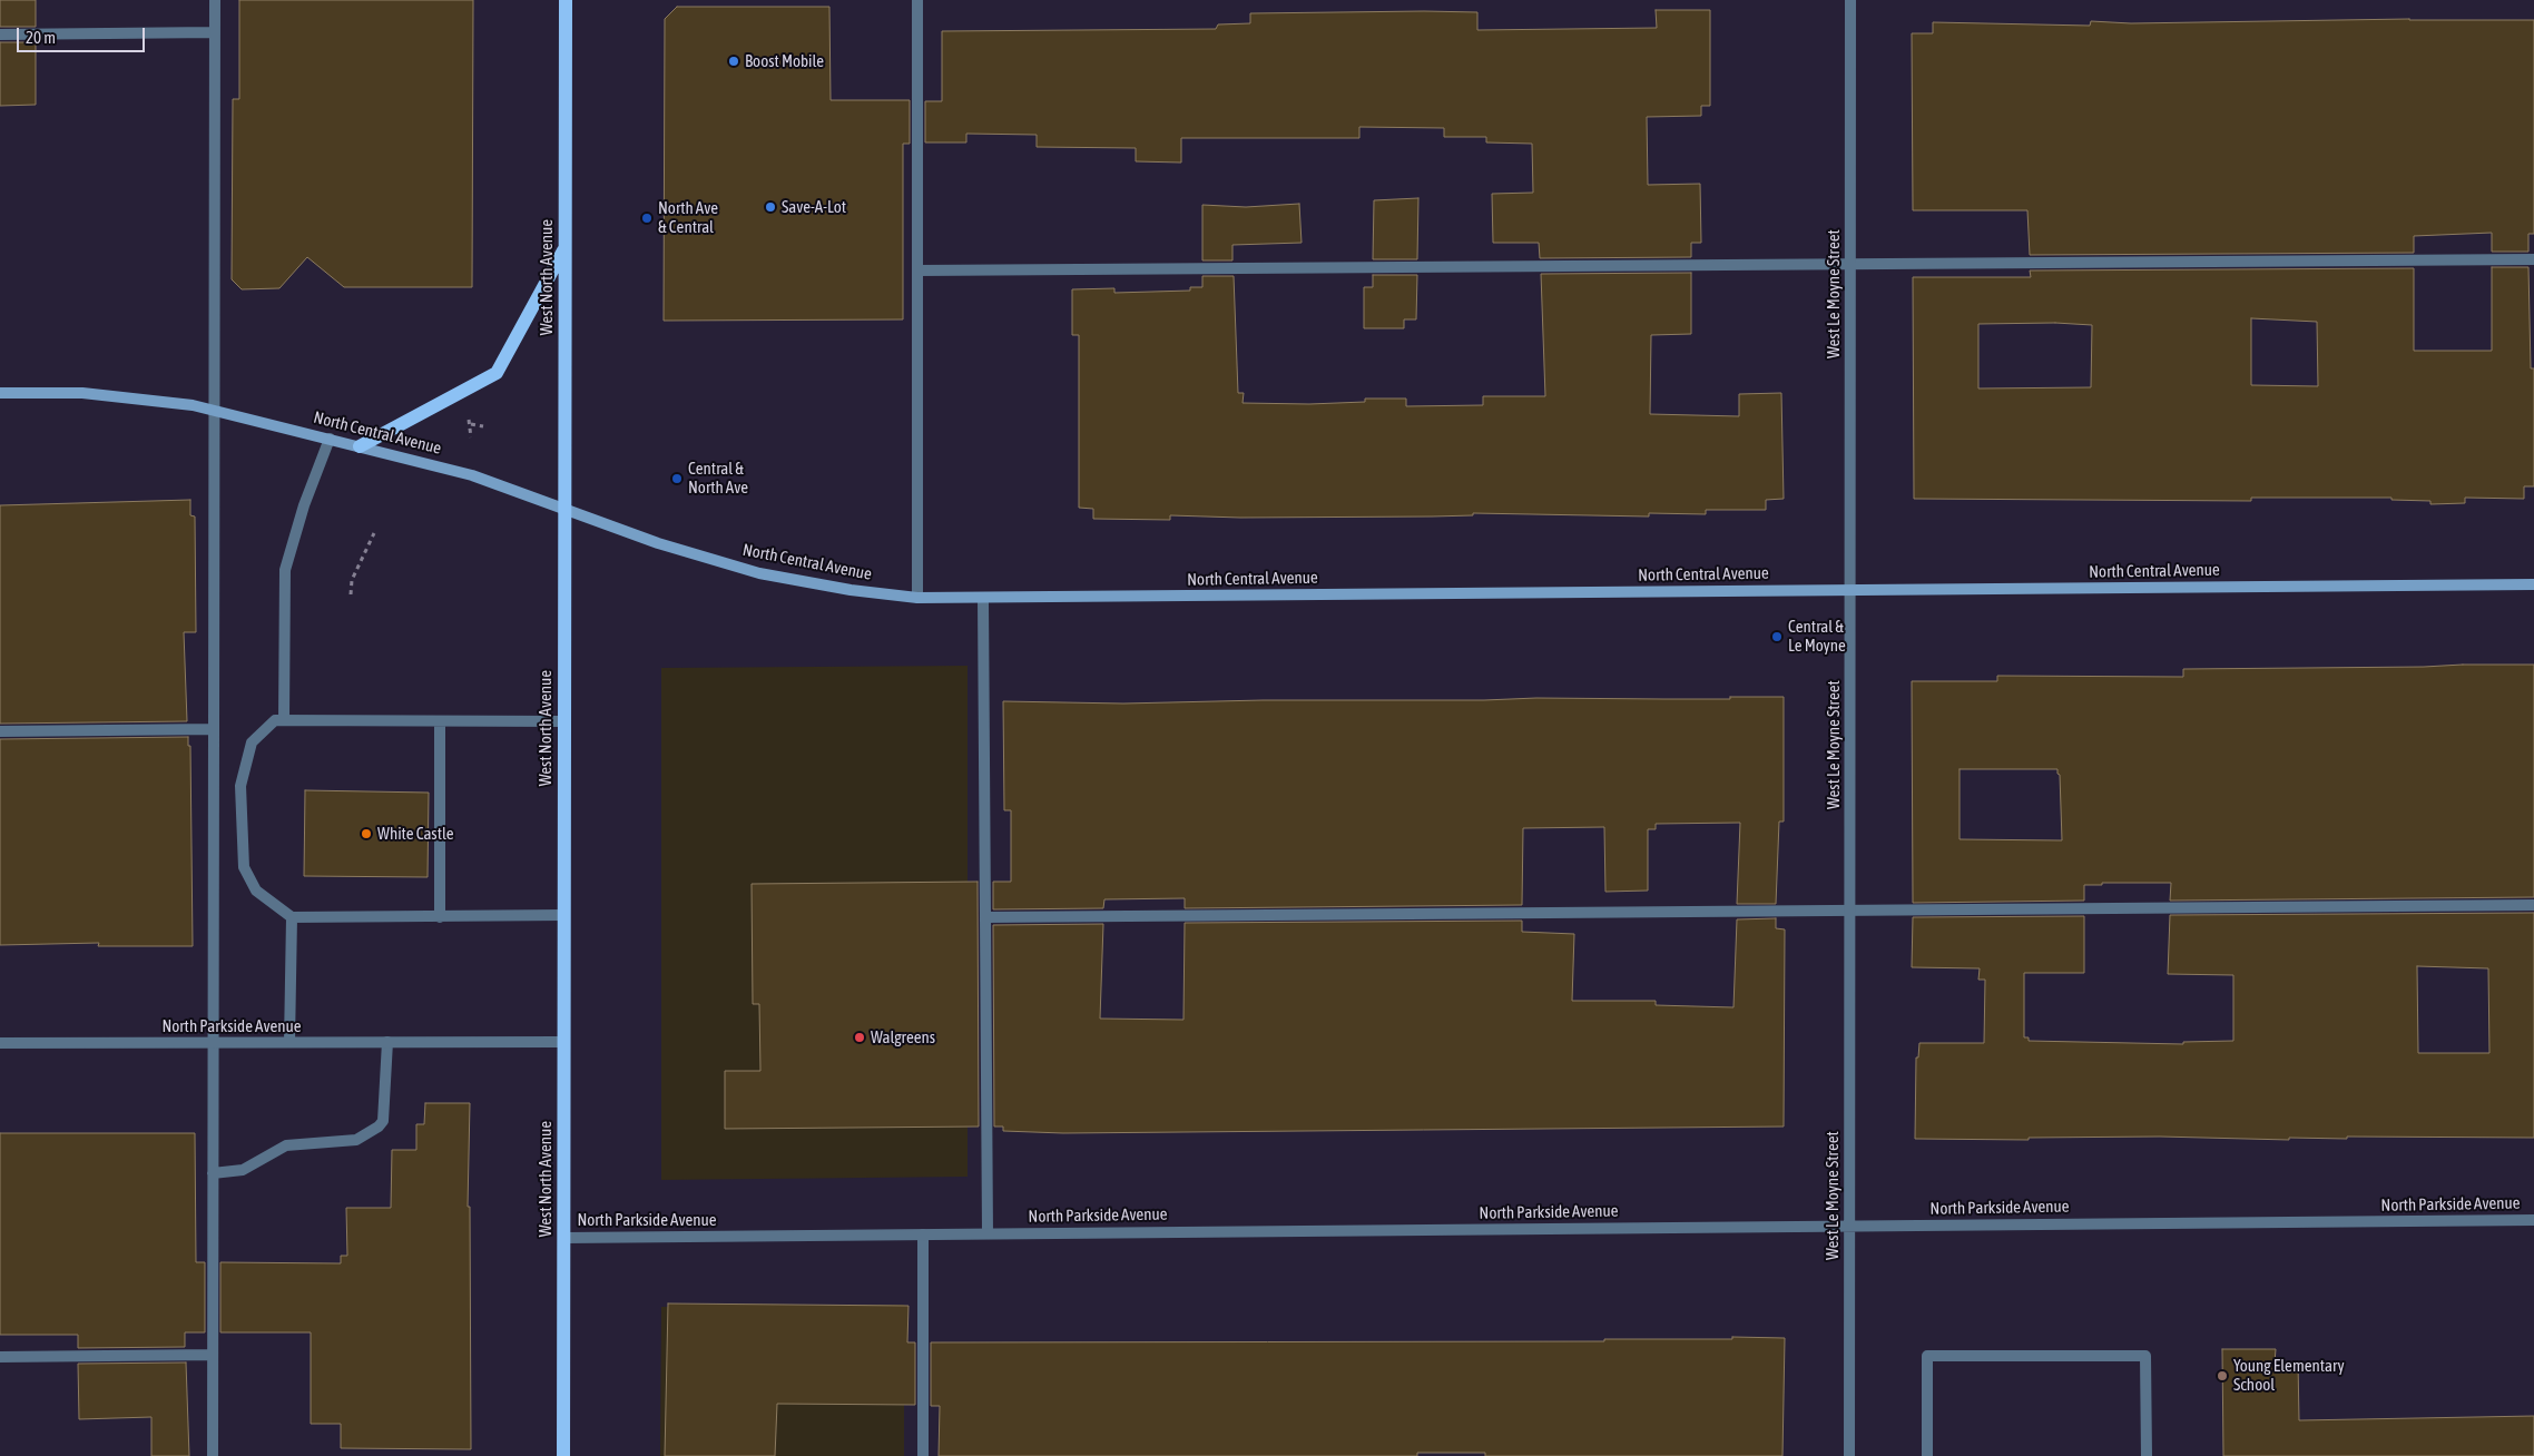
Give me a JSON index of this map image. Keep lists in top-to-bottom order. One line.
{"streets":{"main road":["West North Avenue"],"street":["West Le Moyne Street","North Central Avenue","North Parkside Avenue"]},"crossings":[["West North Avenue","North Central Avenue"],["West North Avenue","North Parkside Avenue"],["West Le Moyne Street","North Central Avenue"],["West Le Moyne Street","North Parkside Avenue"]],"places":["Boost Mobile","Save-A-Lot","North Ave & Central","Central & North Ave","Central & Le Moyne","White Castle","Walgreens","Young Elementary School"],"scale_bar":"20 m"}
